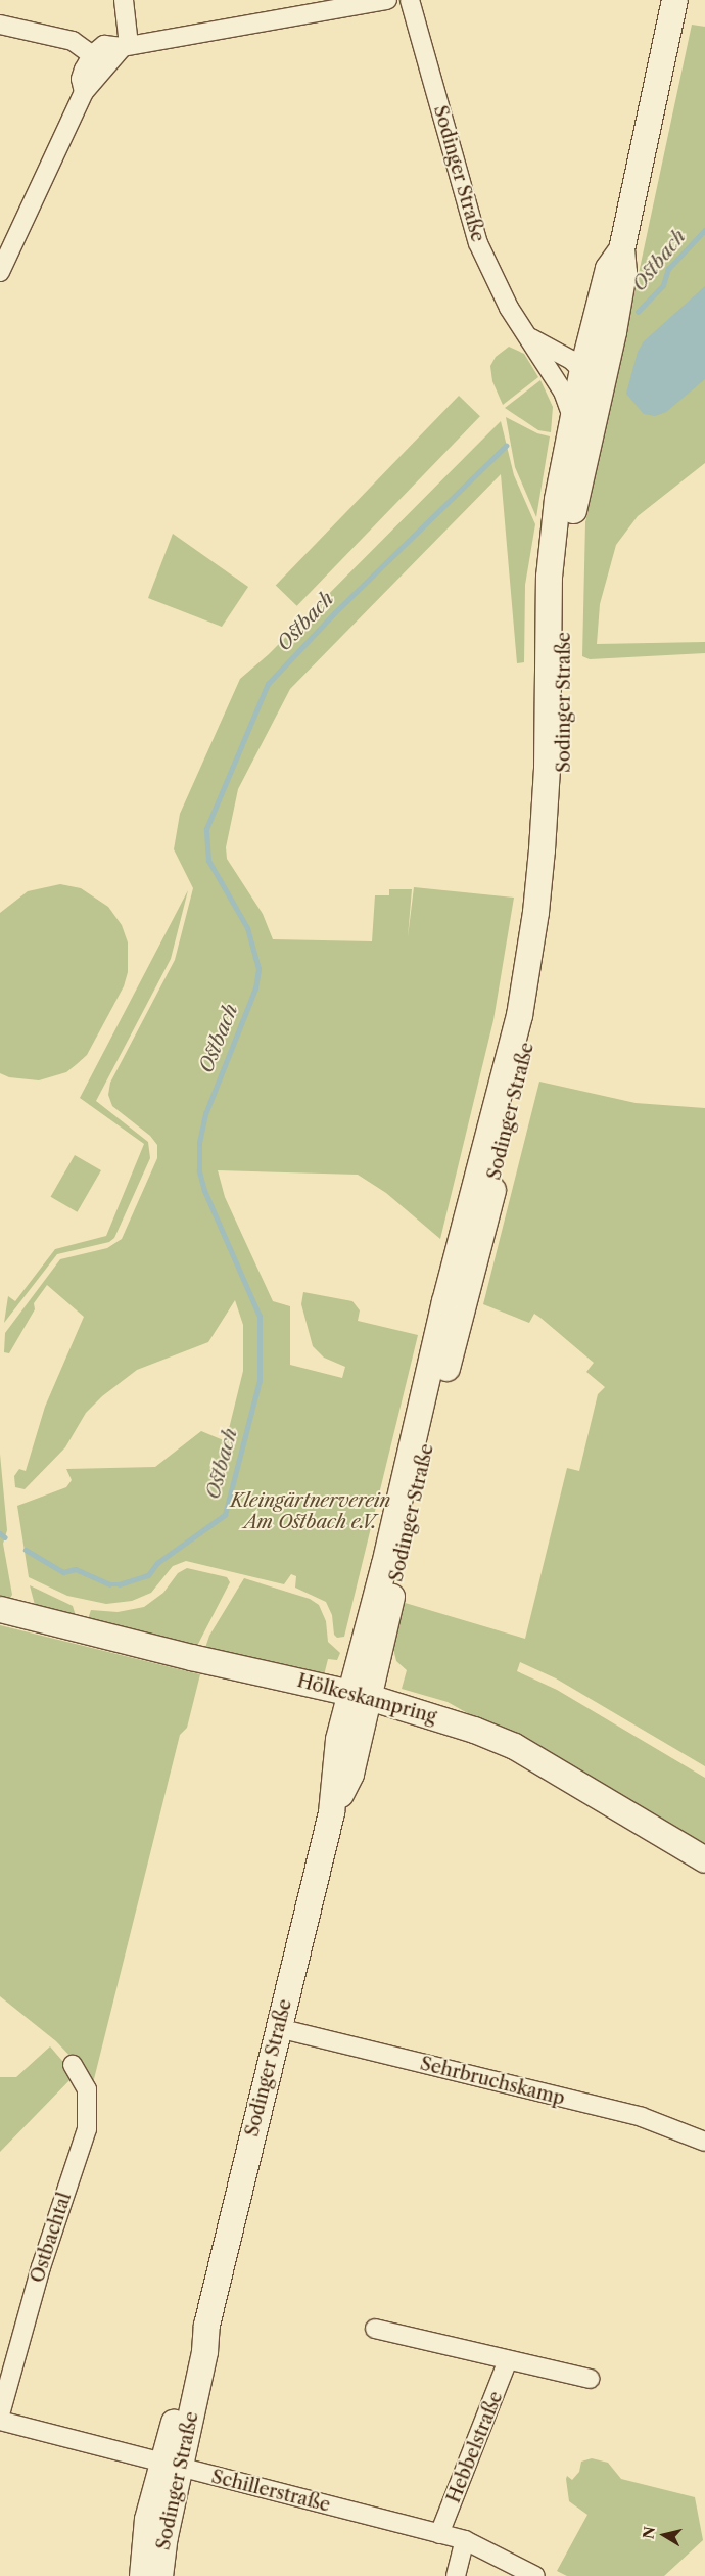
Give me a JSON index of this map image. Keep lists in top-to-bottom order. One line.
{"streets":{"main road":["Sodinger Straße","Hölkeskampring"],"street":["Sehrbruchskamp","Ostbachtal","Hebbelstraße","Schillerstraße"]},"crossings":[["Sodinger Straße","Hölkeskampring"],["Sodinger Straße","Sehrbruchskamp"],["Sodinger Straße","Schillerstraße"],["Hebbelstraße","Schillerstraße"]],"water":["Ostbach"],"parks":["Kleingärtnerverein Am Ostbach e.V."],"north":"left"}
